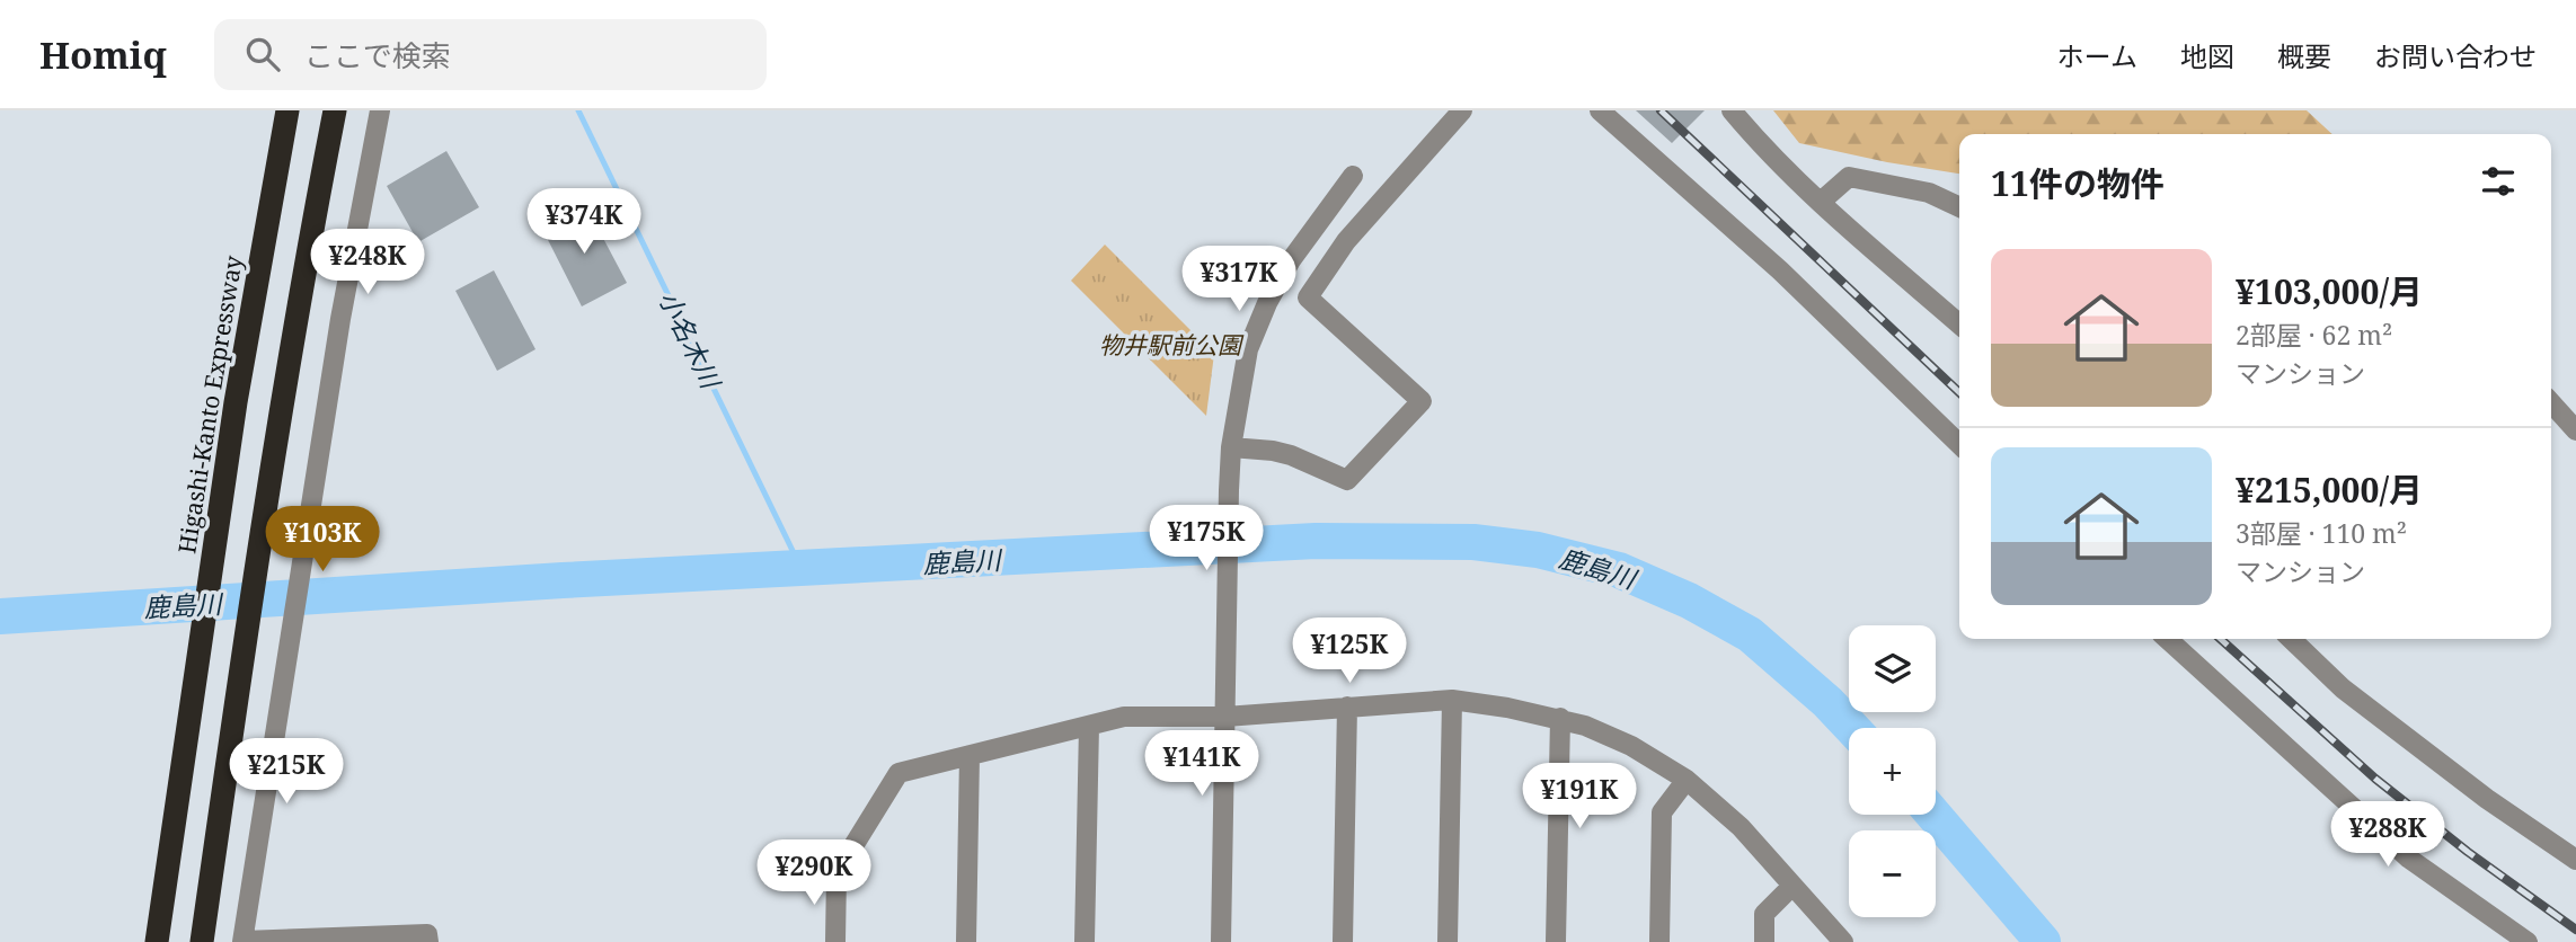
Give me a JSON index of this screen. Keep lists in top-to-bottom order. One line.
{"streets":{"highway":["Higashi-Kanto Expressway"]},"water":["小名木川","鹿島川"],"parks":["物井駅前公園"],"page":{"header":"Homiq","search":"ここで検索","nav":["ホーム","地図","概要","お問い合わせ"],"heading":"11件の物件","price":["¥374K","¥248K","¥317K","¥175K","¥103K","¥125K","¥141K","¥215K","¥191K","¥288K","¥290K"],"list":[{"name":"¥103,000/月","note":"2部屋 · 62 m² · マンション"},{"name":"¥215,000/月","note":"3部屋 · 110 m² · マンション"}],"map_buttons":["+","−"]}}
